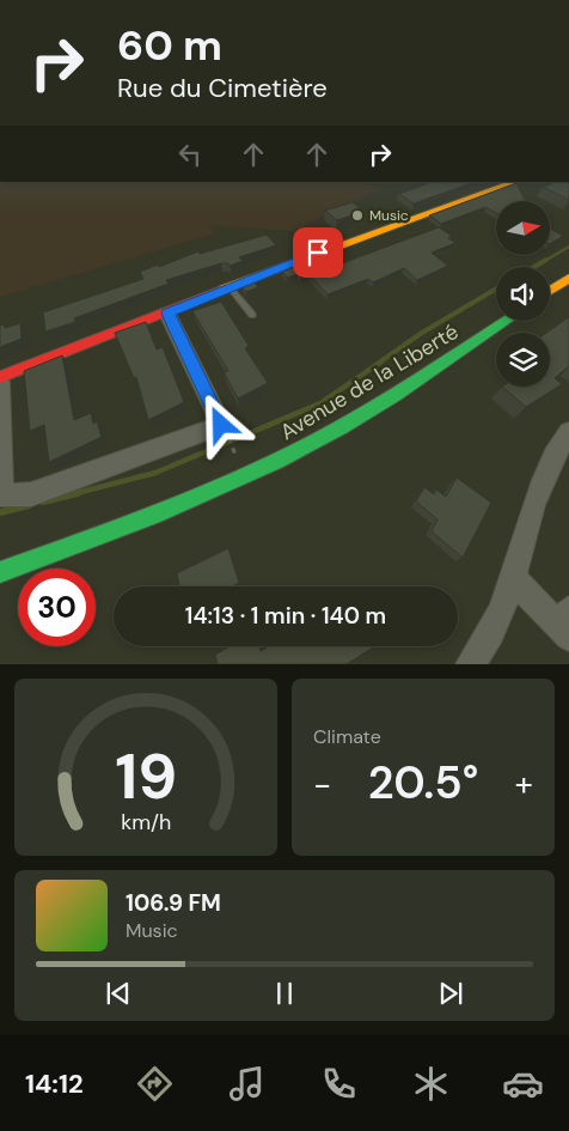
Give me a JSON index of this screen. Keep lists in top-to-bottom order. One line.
{"streets":{"street":["Avenue de la Liberté"]},"places":["Music"],"north":"right","page":{"turn":["60 m","Rue du Cimetière"],"limit":"30","trip":"14:13 · 1 min · 140 m","tile":"Climate","heat":["−","20.5°","+"],"song":["106.9 FM","Music"],"tabs":"14:12","gauge":["19","km/h"]}}
